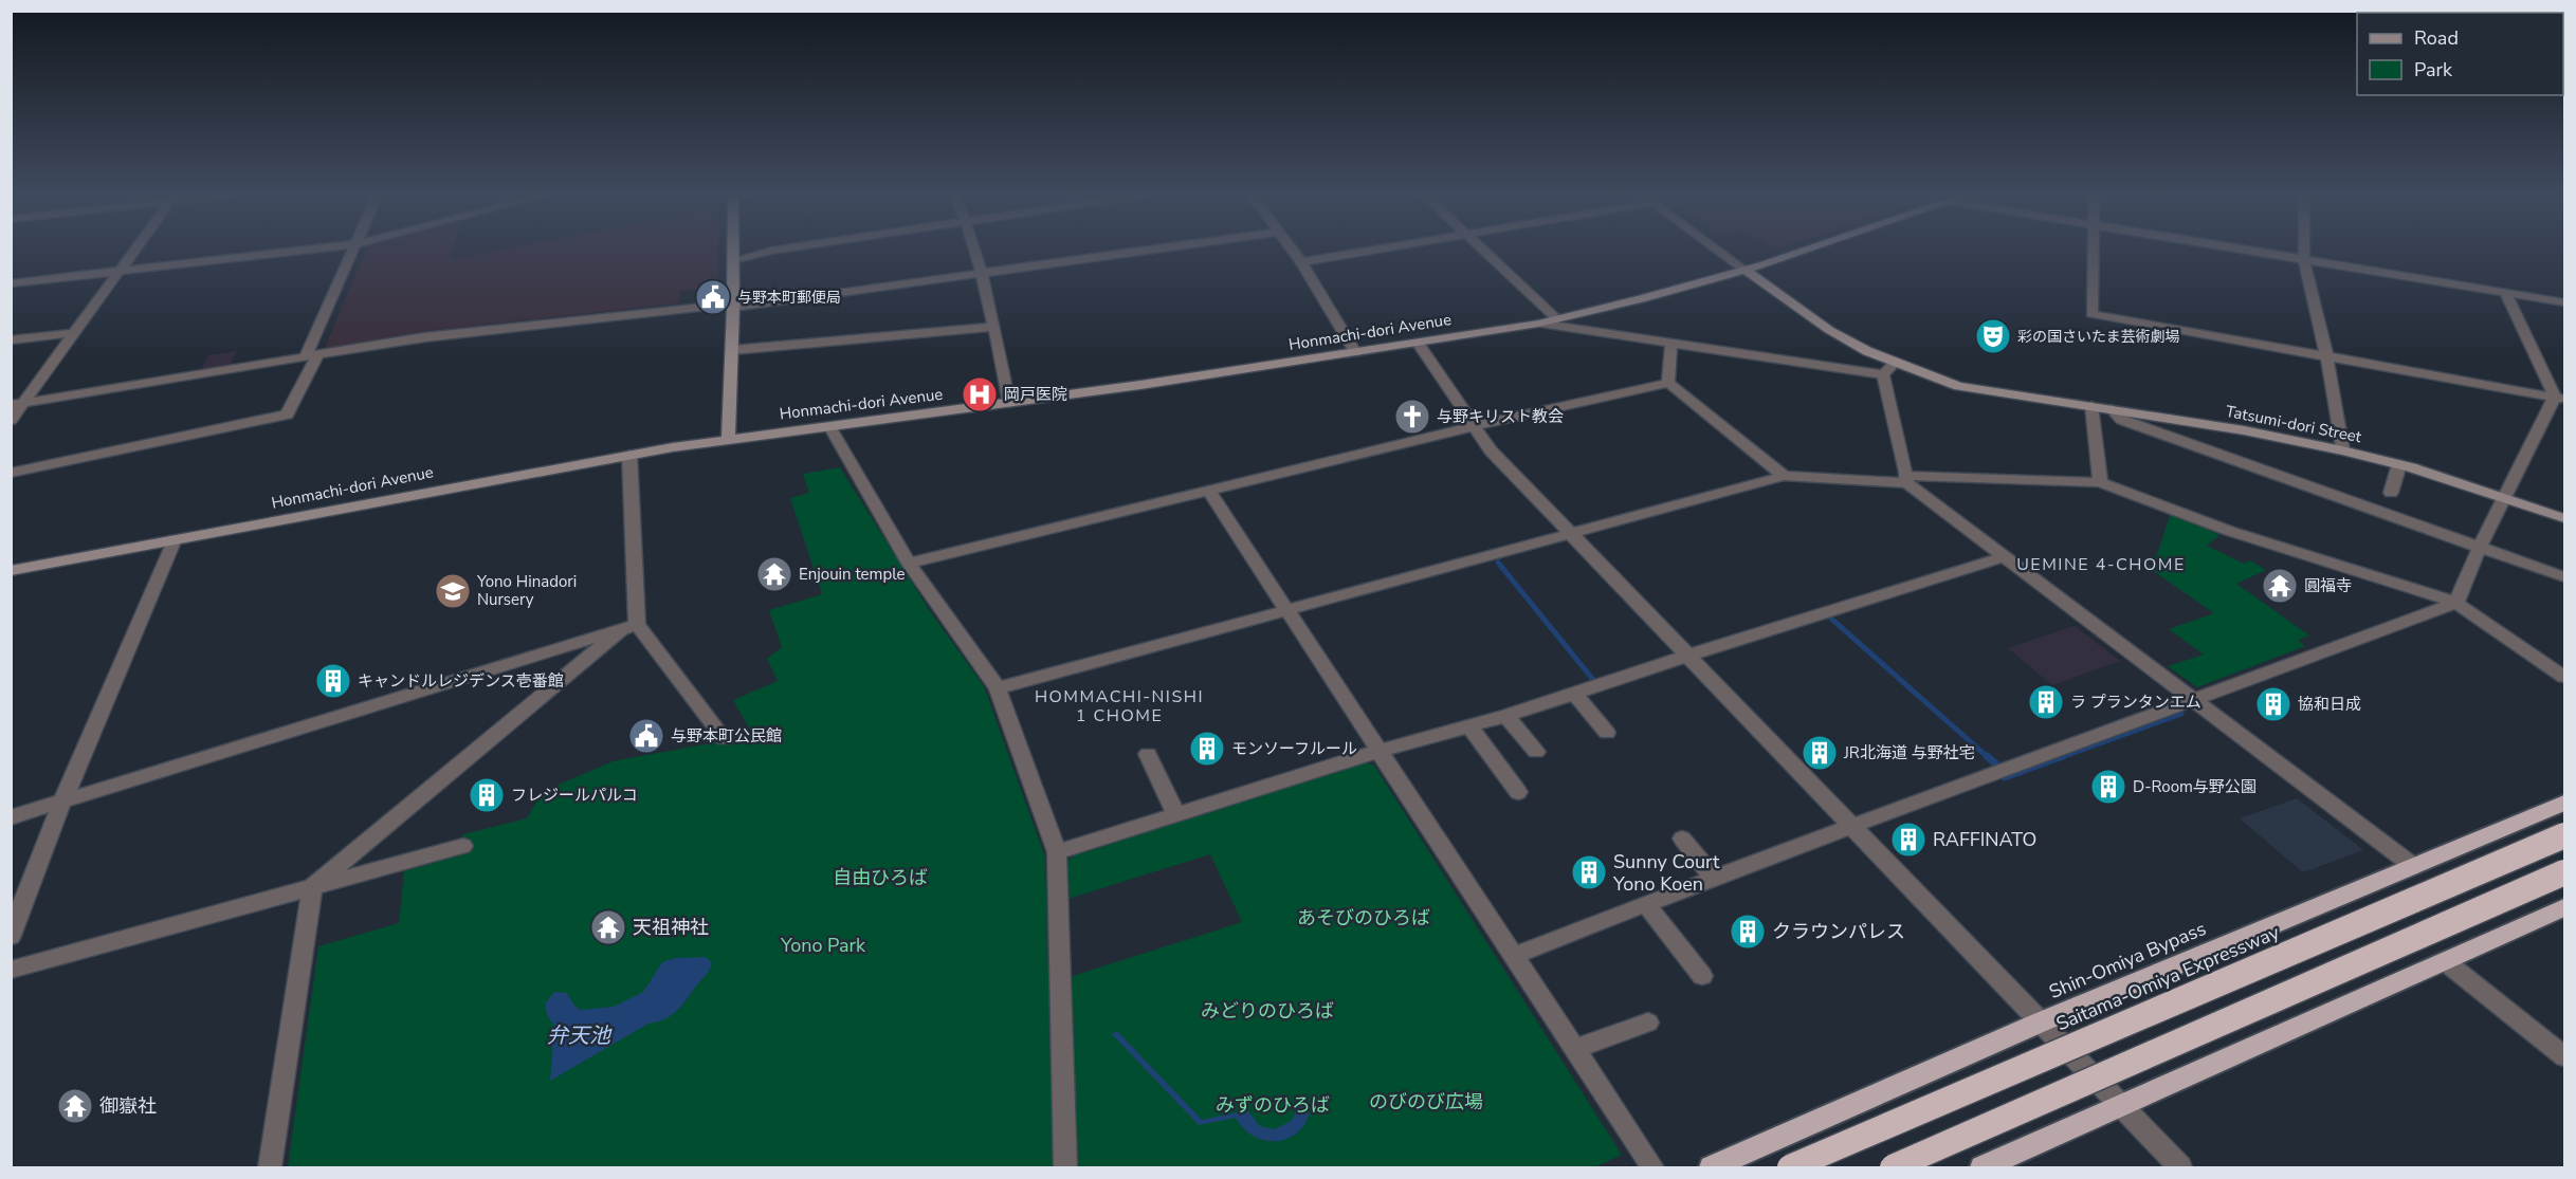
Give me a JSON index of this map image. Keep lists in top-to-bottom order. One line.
{"streets":{"highway":["Shin-Omiya Bypass","Saitama-Omiya Expressway"],"main road":["Honmachi-dori Avenue","Tatsumi-dori Street"]},"crossings":[["Honmachi-dori Avenue","Tatsumi-dori Street"]],"districts":["UEMINE 4-CHOME","HOMMACHI-NISHI 1 CHOME"],"water":["弁天池"],"parks":["自由ひろば","あそびのひろば","Yono Park","みどりのひろば","のびのび広場","みずのひろば"],"places":{"public building":["与野本町郵便局","与野本町公民館"],"theatre":["彩の国さいたま芸術劇場"],"hospital":["岡戸医院"],"church":["与野キリスト教会"],"temple":["Enjouin temple","圓福寺","天祖神社","御嶽社"],"school or university":["Yono Hinadori Nursery"],"building":["キャンドルレジデンス壱番館","ラ プランタンエム","協和日成","モンソーフルール","JR北海道 与野社宅","D-Room与野公園","フレジールパルコ","RAFFINATO","Sunny Court Yono Koen","クラウンパレス"]},"legend":["Road","Park"]}
